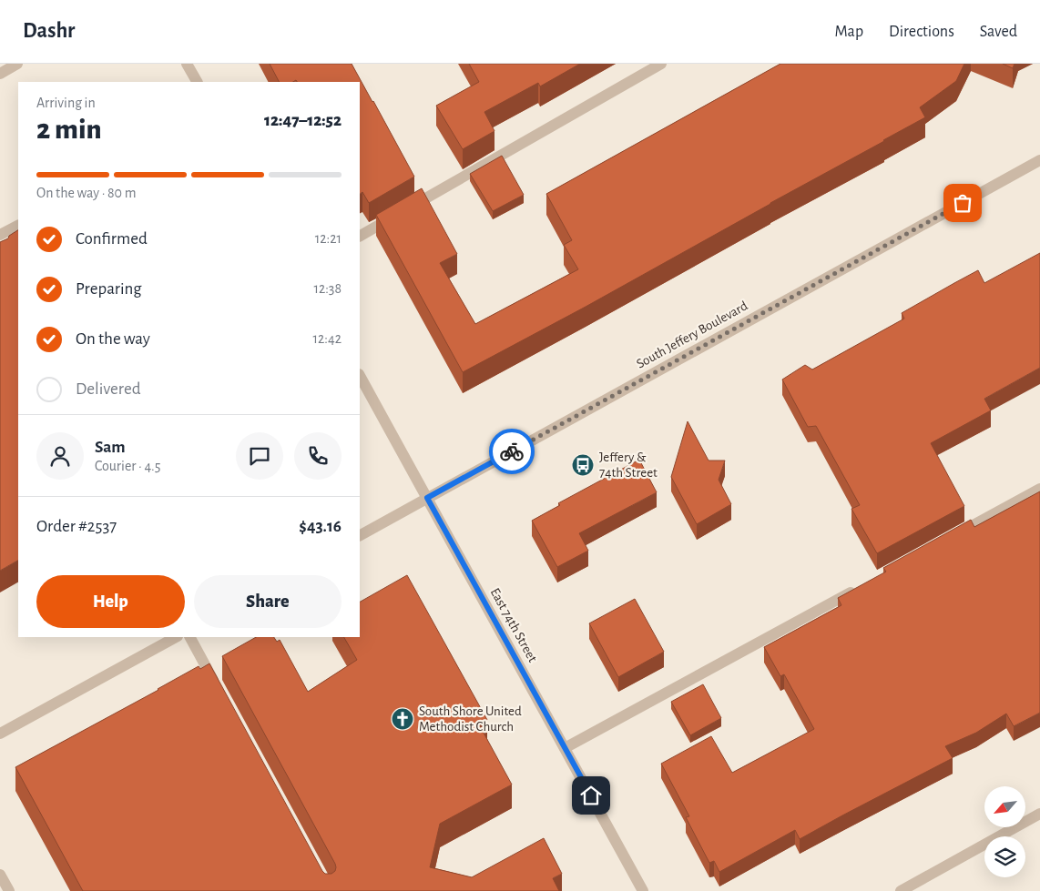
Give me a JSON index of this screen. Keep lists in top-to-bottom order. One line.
{"streets":{"street":["South Jeffery Boulevard","East 74th Street"]},"crossings":[["South Jeffery Boulevard","East 74th Street"]],"places":{"bus stop":["Jeffery & 74th Street"],"church":["South Shore United Methodist Church"]},"north":"bottom left","page":{"header":"Dashr","nav":["Map","Directions","Saved"],"heading":["2 min","Arriving in","12:47–12:52"],"panel":["Sam","Courier · 4.5","Order #2537","$43.16"],"bar":"On the way · 80 m","list":[["Confirmed","12:21"],["Preparing","12:38"],["On the way","12:42"],"Delivered"],"buttons":["Help","Share"]}}
